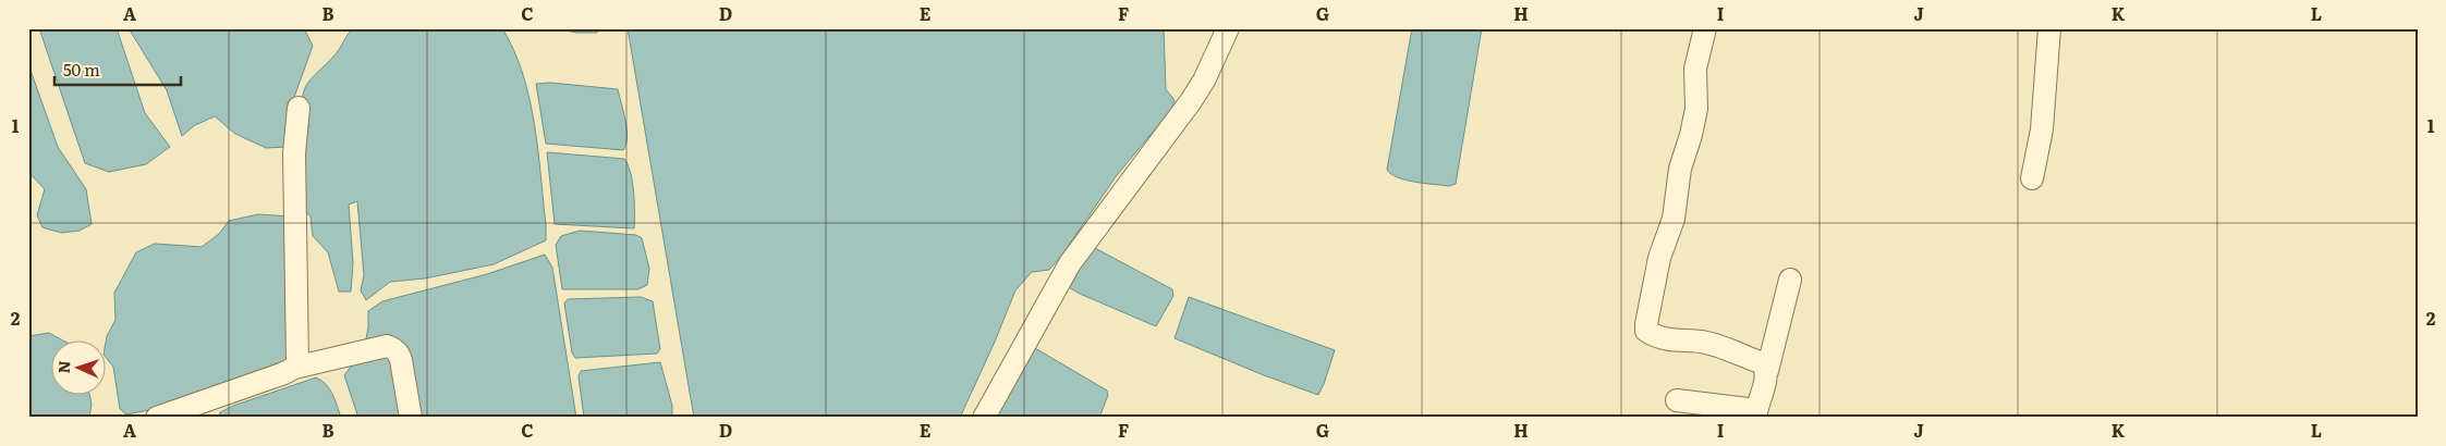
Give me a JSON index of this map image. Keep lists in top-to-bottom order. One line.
{"scale_bar":"50 m","north":"left","grid":{"columns":["A","B","C","D","E","F","G","H","I","J","K","L"],"rows":["1","2"]}}
